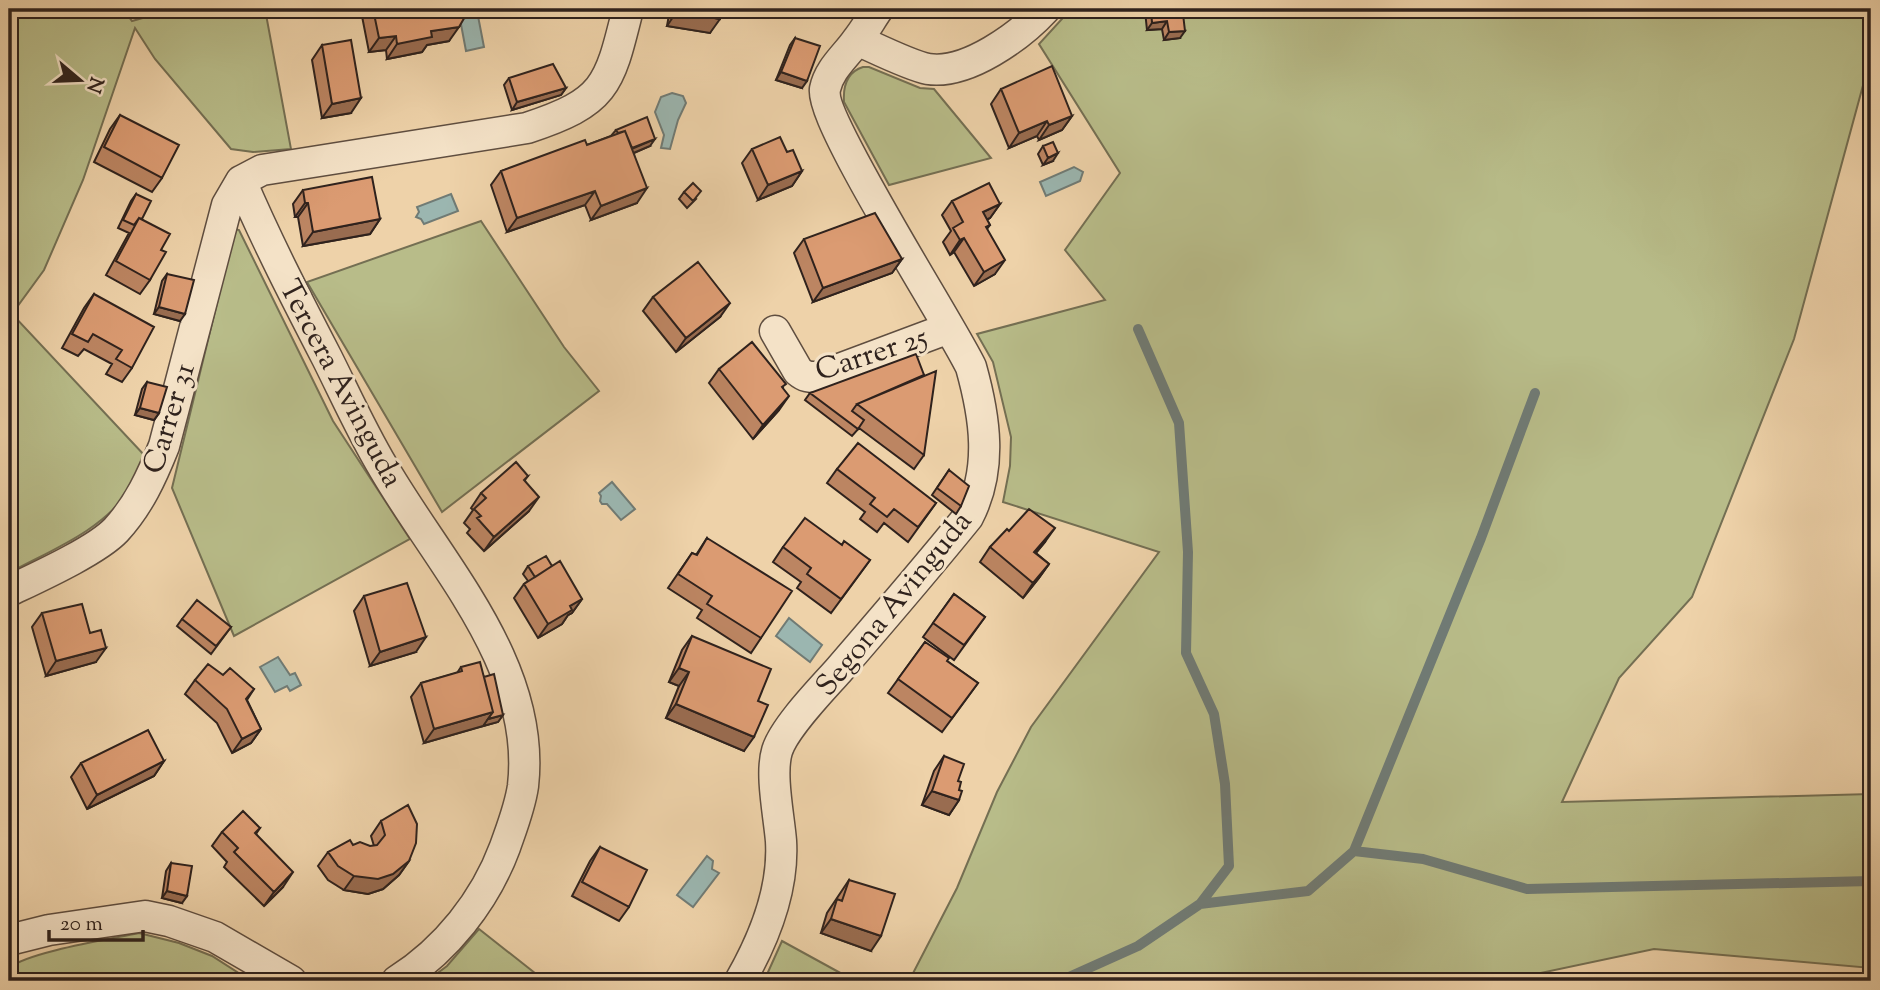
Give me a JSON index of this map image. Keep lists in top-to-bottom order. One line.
{"streets":{"street":["Carrer 25","Tercera Avinguda","Carrer 31","Segona Avinguda"]},"crossings":[["Carrer 25","Segona Avinguda"],["Tercera Avinguda","Carrer 31"]],"scale_bar":"20 m","north":"right"}
